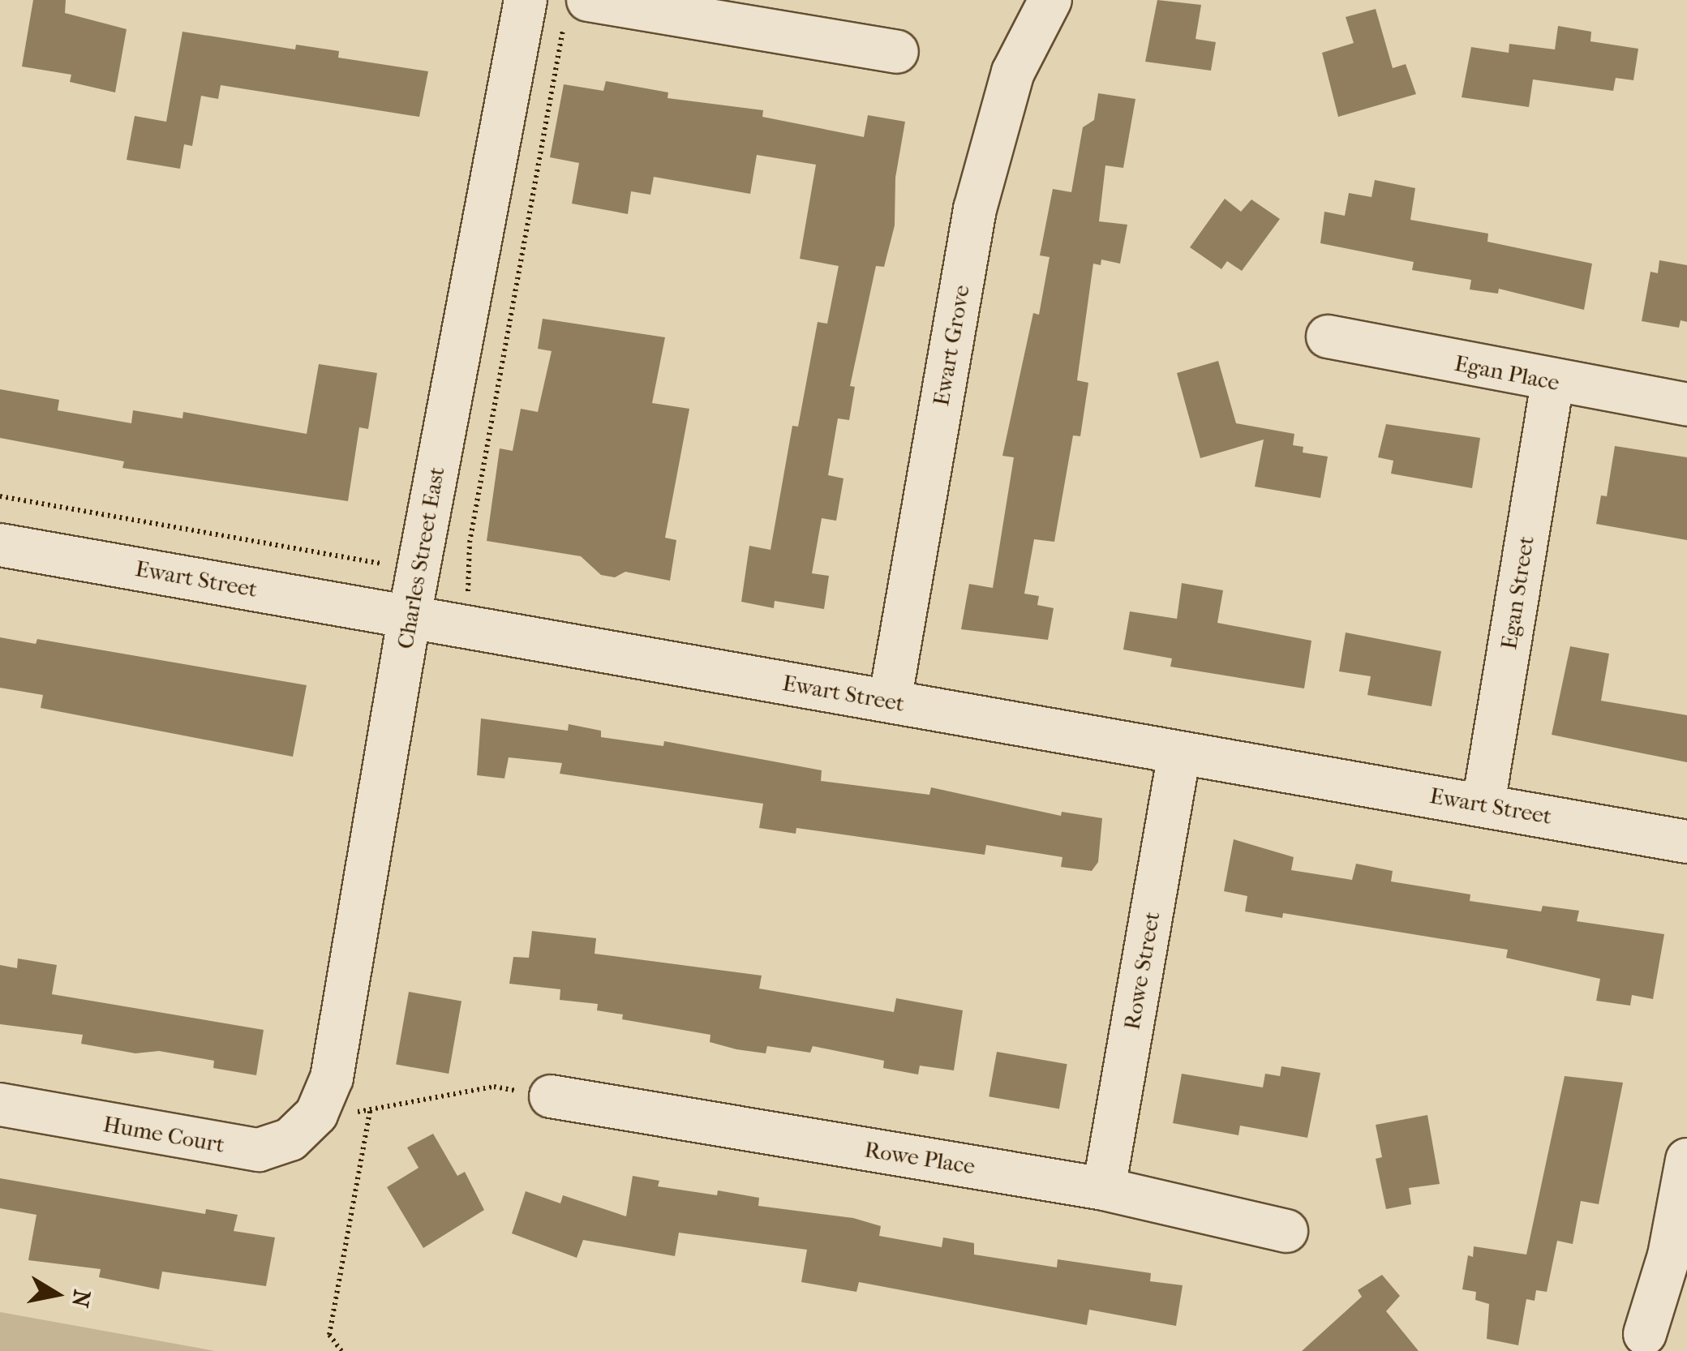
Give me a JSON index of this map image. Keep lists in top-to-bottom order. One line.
{"streets":{"street":["Ewart Grove","Egan Place","Charles Street East","Ewart Street","Egan Street","Rowe Street","Hume Court","Rowe Place"]},"crossings":[["Ewart Grove","Ewart Street"],["Egan Place","Egan Street"],["Charles Street East","Ewart Street"],["Charles Street East","Hume Court"],["Ewart Street","Egan Street"],["Ewart Street","Rowe Street"],["Rowe Street","Rowe Place"]],"north":"right"}
